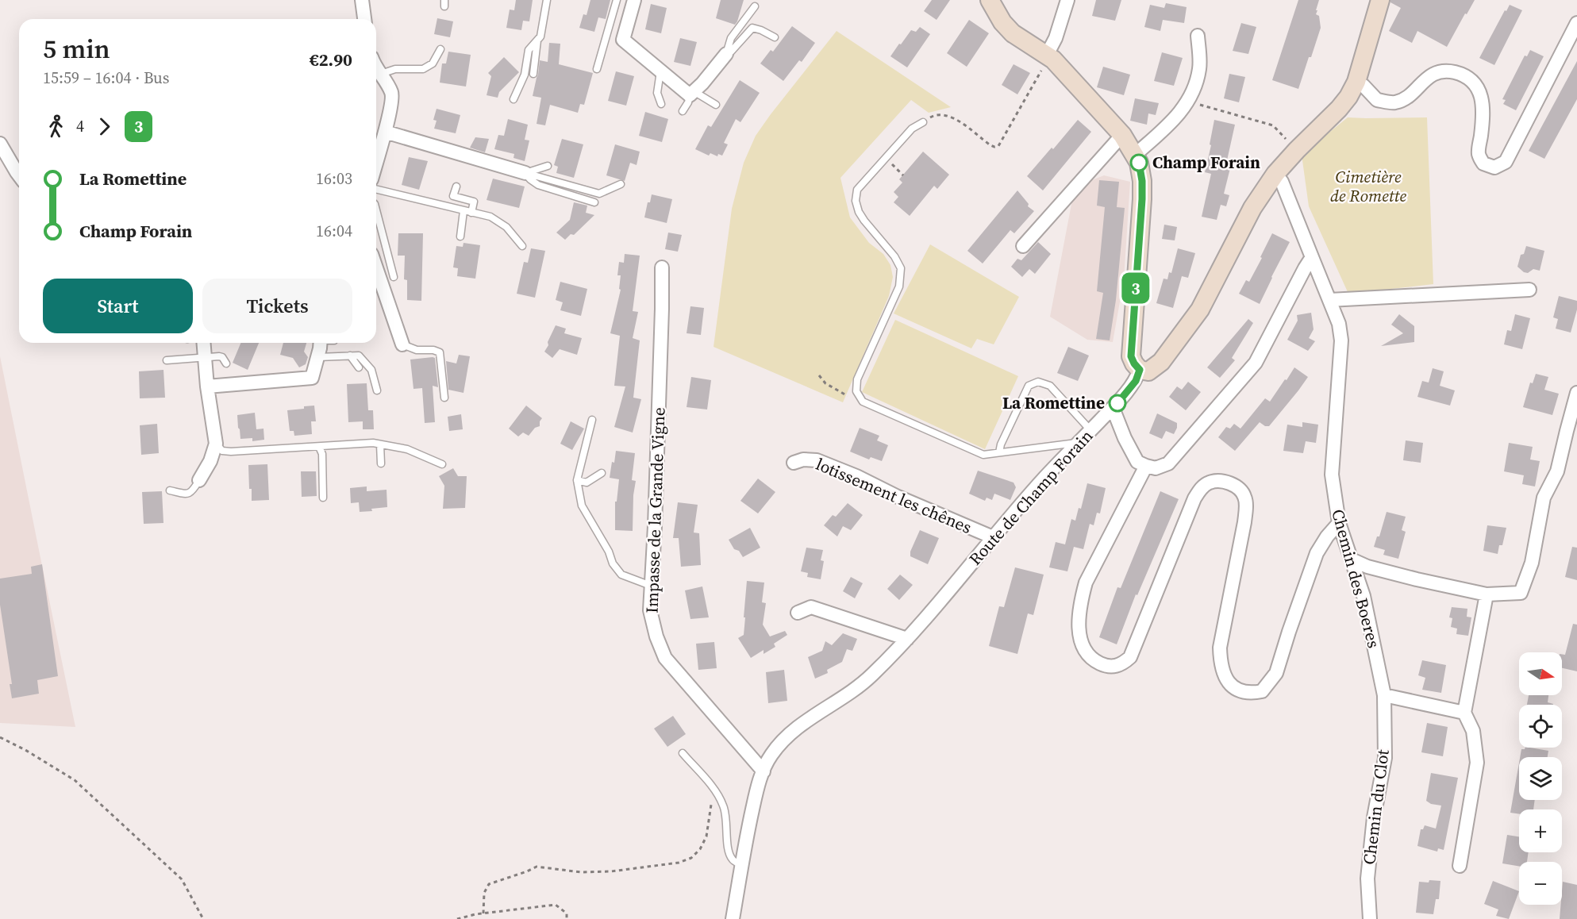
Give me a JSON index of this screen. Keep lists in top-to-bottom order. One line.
{"streets":{"street":["lotissement les chênes","Route de Champ Forain","Impasse de la Grande Vigne","Chemin des Boeres","Chemin du Clot"]},"crossings":[["lotissement les chênes","Route de Champ Forain"],["Route de Champ Forain","Impasse de la Grande Vigne"],["Chemin des Boeres","Chemin du Clot"]],"parks":["Cimetière de Romette"],"places":["Champ Forain","La Romettine"],"lines":["bus line 3"],"north":"right","page":{"on_map":"3","heading":["5 min","15:59 – 16:04 · Bus","€2.90"],"legs":["4","3"],"list":[{"name":"La Romettine","value":"16:03"},{"name":"Champ Forain","value":"16:04"}],"buttons":["Start","Tickets"],"map_buttons":["+","−"]}}
